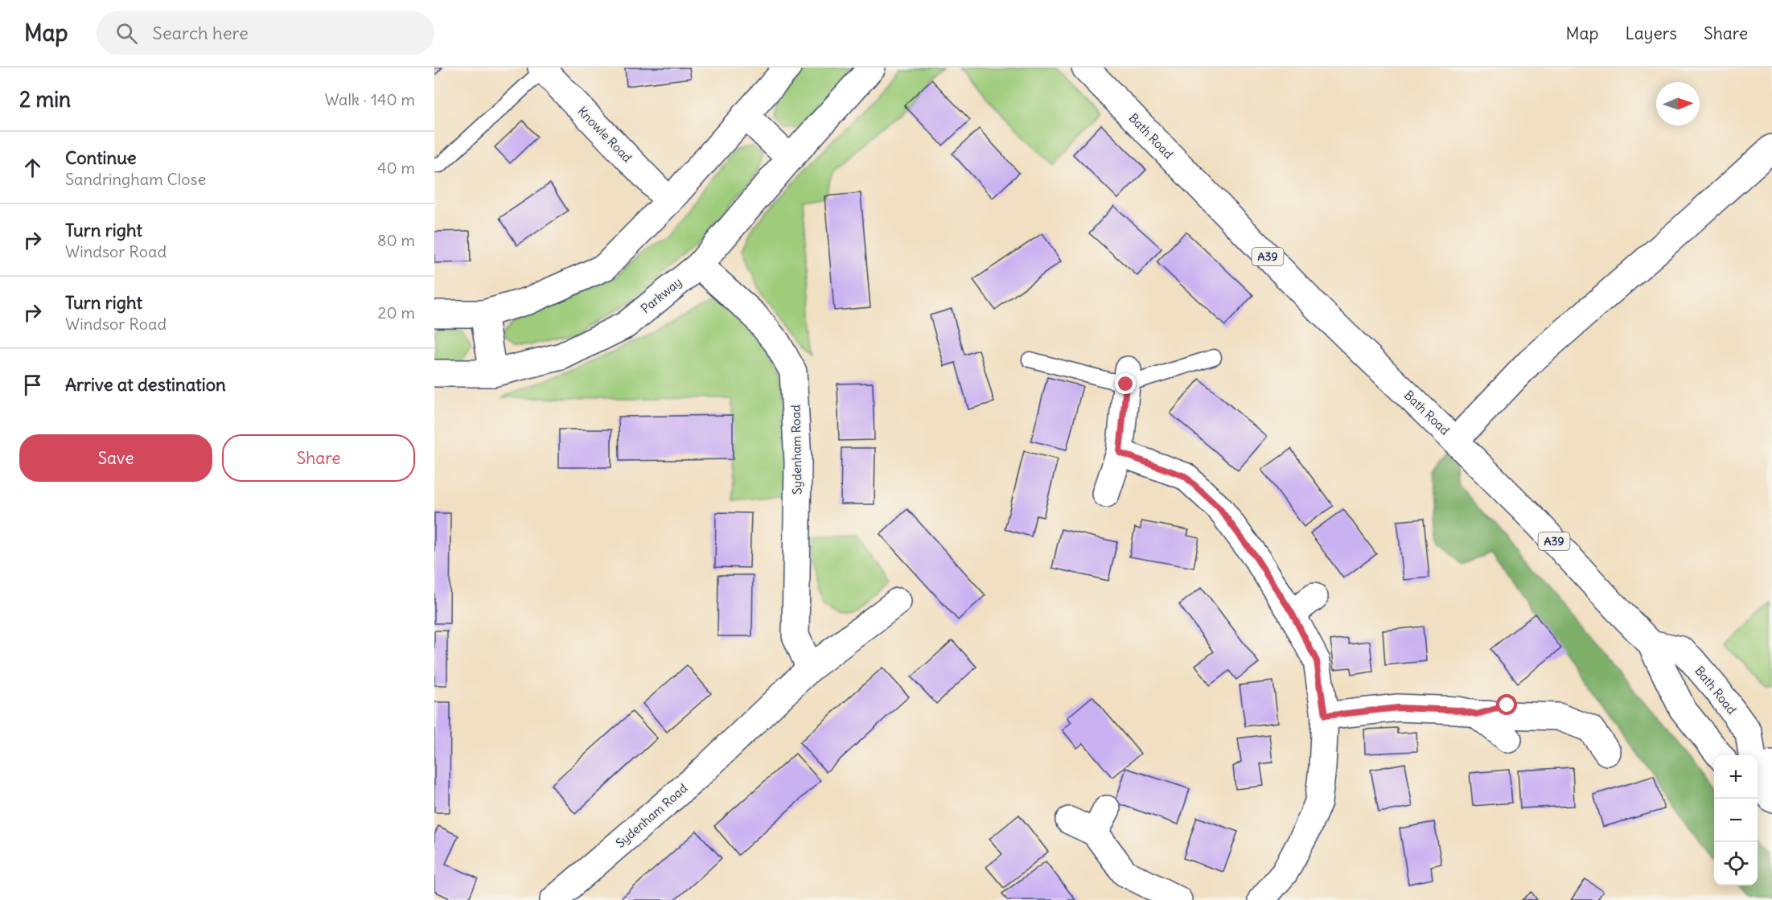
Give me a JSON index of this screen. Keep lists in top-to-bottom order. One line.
{"streets":{"street":["Knowle Road","Bath Road","A39","Parkway","Sydenham Road"]},"crossings":[["Parkway","Sydenham Road"]],"north":"right","page":{"header":"Map","search":"Search here","nav":["Map","Layers","Share"],"heading":["2 min","Walk · 140 m"],"list":[["Continue","Sandringham Close","40 m"],["Turn right","Windsor Road","80 m"],["Turn right","Windsor Road","20 m"],"Arrive at destination"],"buttons":["Save","Share"],"map_buttons":["+","−"]}}
